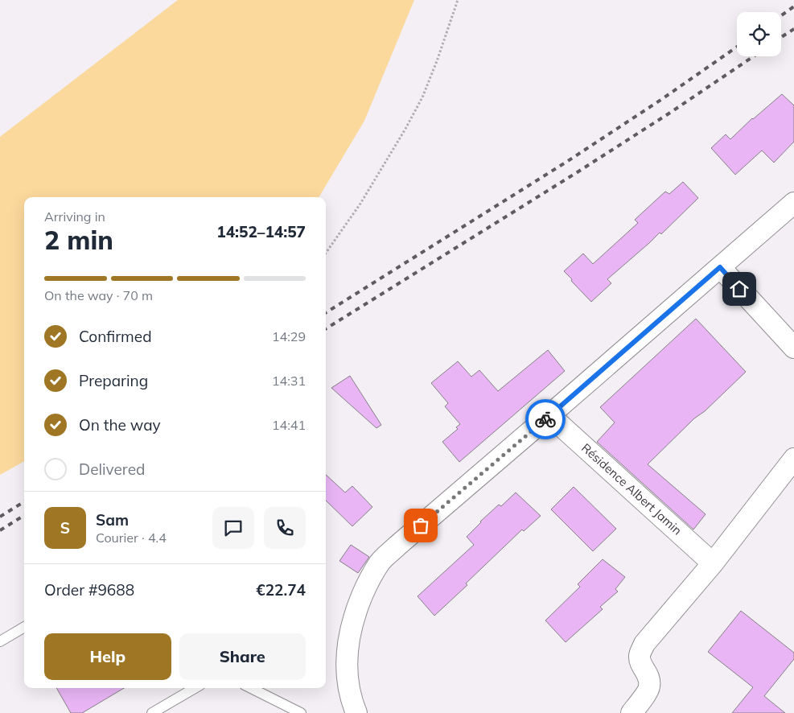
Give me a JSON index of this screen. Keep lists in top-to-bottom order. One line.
{"streets":{"street":["Résidence Albert Jamin"]},"page":{"heading":["2 min","Arriving in","14:52–14:57"],"panel":["Sam","Courier · 4.4","Order #9688","€22.74"],"bar":"On the way · 70 m","list":[["Confirmed","14:29"],["Preparing","14:31"],["On the way","14:41"],"Delivered"],"round":"S","buttons":["Help","Share"]}}
